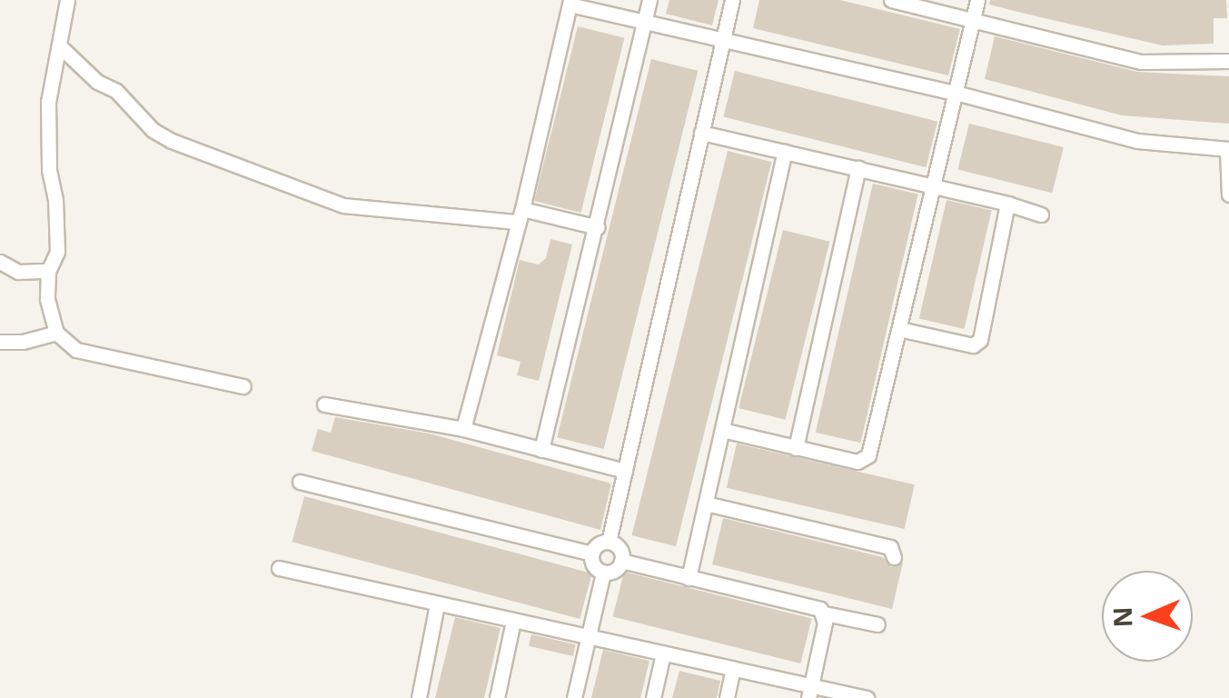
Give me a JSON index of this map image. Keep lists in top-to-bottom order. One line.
{"north":"left"}
